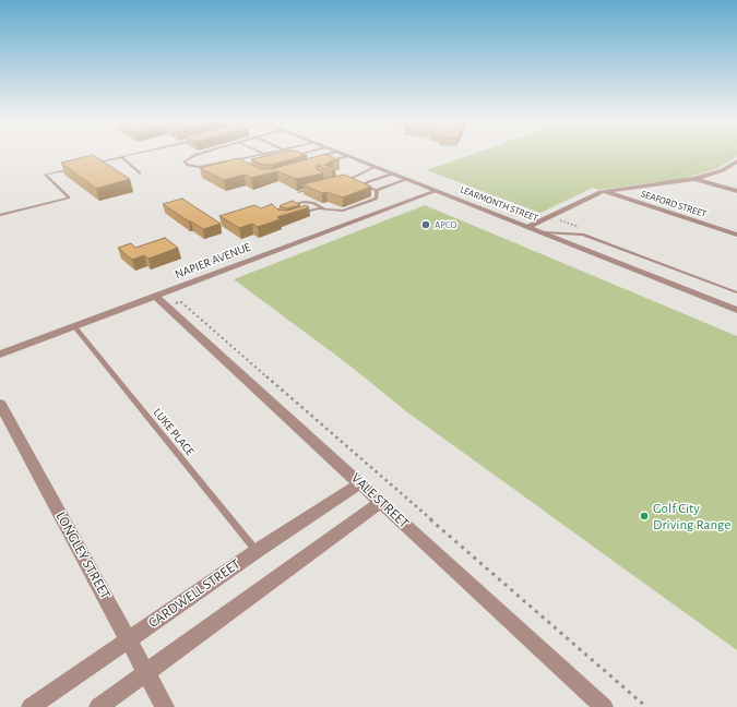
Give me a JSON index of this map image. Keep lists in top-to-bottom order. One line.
{"streets":{"street":["LEARMONTH STREET","SEAFORD STREET","NAPIER AVENUE","VALE STREET","LONGLEY STREET","CARDWELL STREET"],"lane":["LUKE PLACE"]},"crossings":[["LEARMONTH STREET","NAPIER AVENUE"],["NAPIER AVENUE","LUKE PLACE"],["NAPIER AVENUE","VALE STREET"],["LUKE PLACE","CARDWELL STREET"],["VALE STREET","CARDWELL STREET"],["LONGLEY STREET","CARDWELL STREET"]],"places":["APCO","Golf City Driving Range"]}
